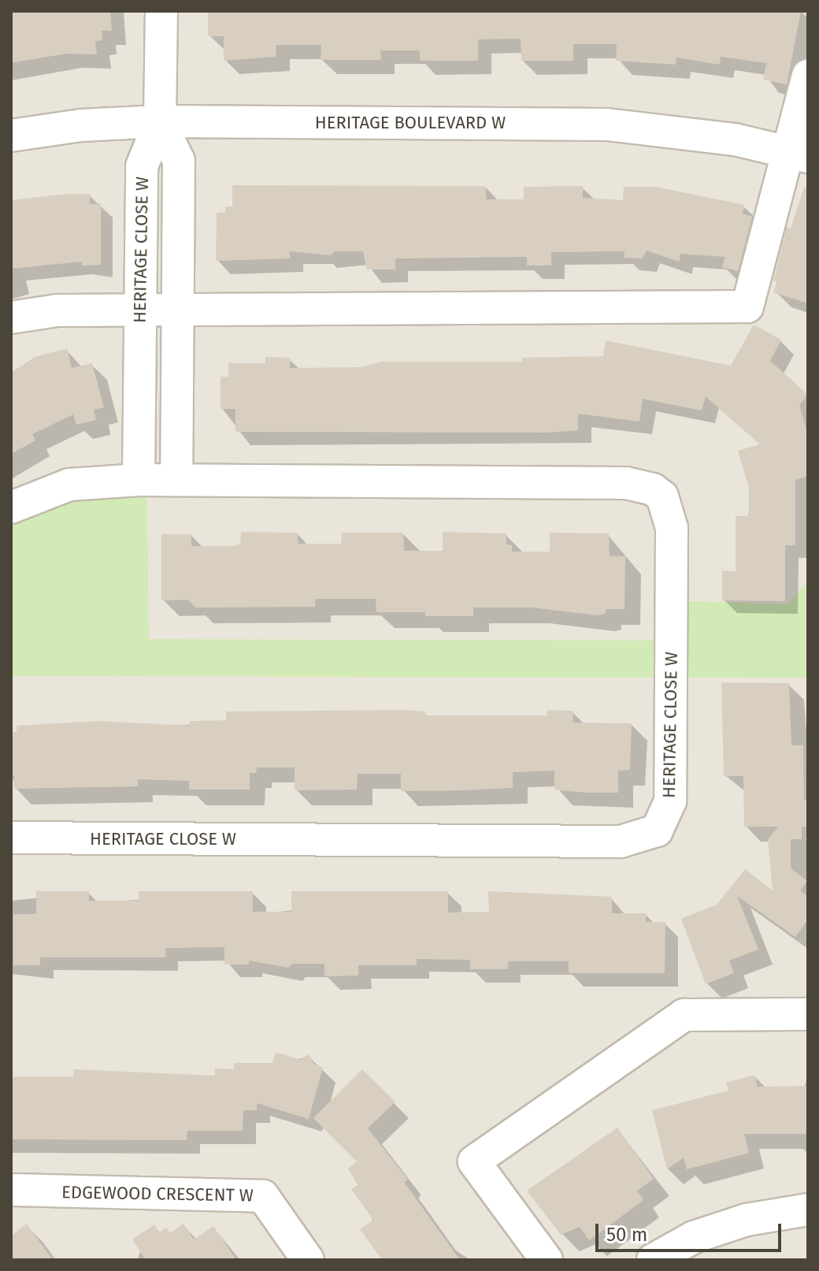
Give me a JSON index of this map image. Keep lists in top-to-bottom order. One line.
{"streets":{"street":["HERITAGE BOULEVARD W","HERITAGE CLOSE W","EDGEWOOD CRESCENT W"]},"crossings":[["HERITAGE BOULEVARD W","HERITAGE CLOSE W"]],"scale_bar":"50 m"}
